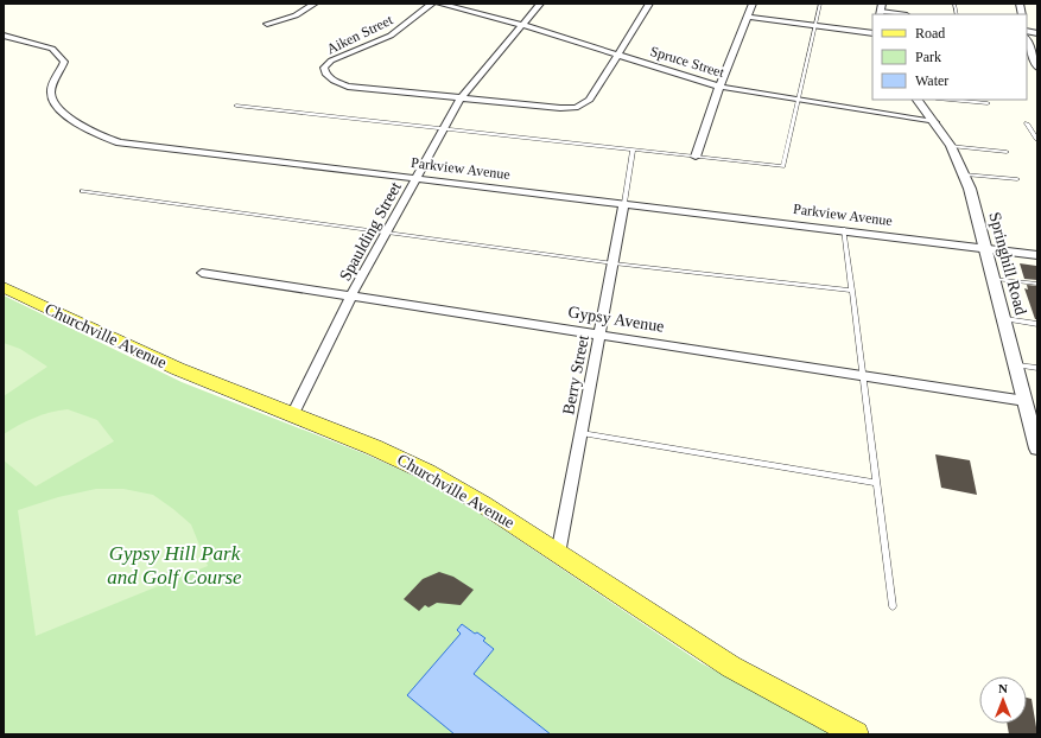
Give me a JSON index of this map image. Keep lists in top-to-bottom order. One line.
{"streets":{"main road":["Churchville Avenue"],"street":["Aiken Street","Spruce Street","Parkview Avenue","Spaulding Street","Springhill Road","Gypsy Avenue","Berry Street"]},"crossings":[["Aiken Street","Spaulding Street"],["Spruce Street","Spaulding Street"],["Spruce Street","Springhill Road"],["Parkview Avenue","Spaulding Street"],["Parkview Avenue","Springhill Road"],["Parkview Avenue","Berry Street"],["Spaulding Street","Gypsy Avenue"],["Spaulding Street","Churchville Avenue"],["Springhill Road","Gypsy Avenue"],["Gypsy Avenue","Berry Street"],["Churchville Avenue","Berry Street"]],"parks":["Gypsy Hill Park and Golf Course"],"legend":["Road","Park","Water"],"north":"top"}
